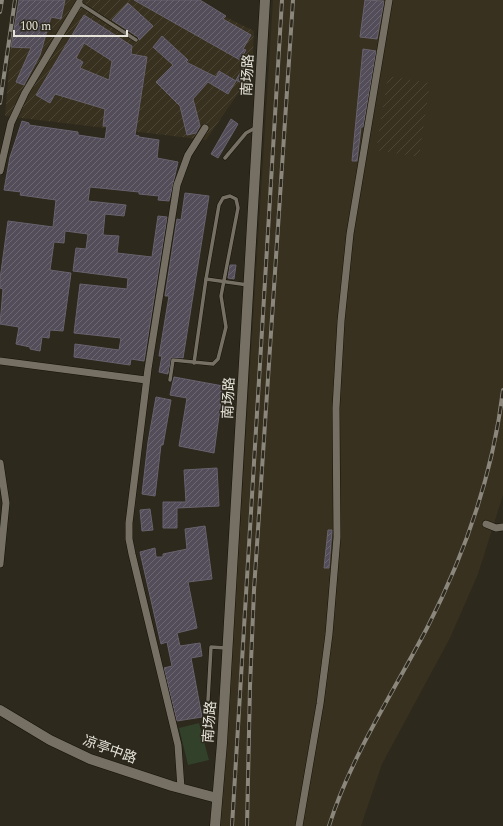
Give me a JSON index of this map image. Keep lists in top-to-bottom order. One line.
{"streets":{"street":["南场路","凉亭中路"]},"crossings":[["南场路","凉亭中路"]],"scale_bar":"100 m"}
